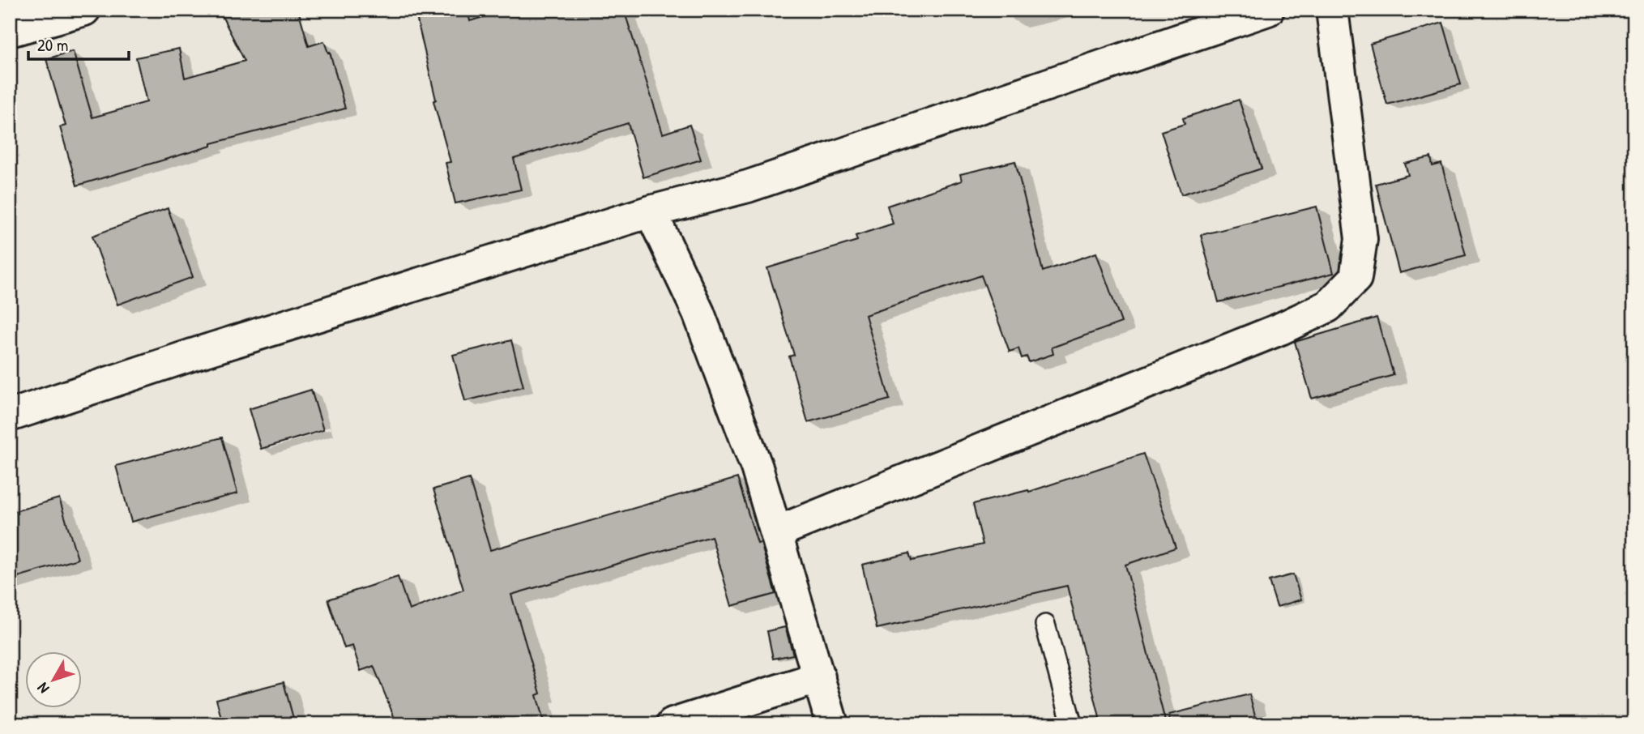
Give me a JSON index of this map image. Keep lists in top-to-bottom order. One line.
{"scale_bar":"20 m","north":"bottom left"}
